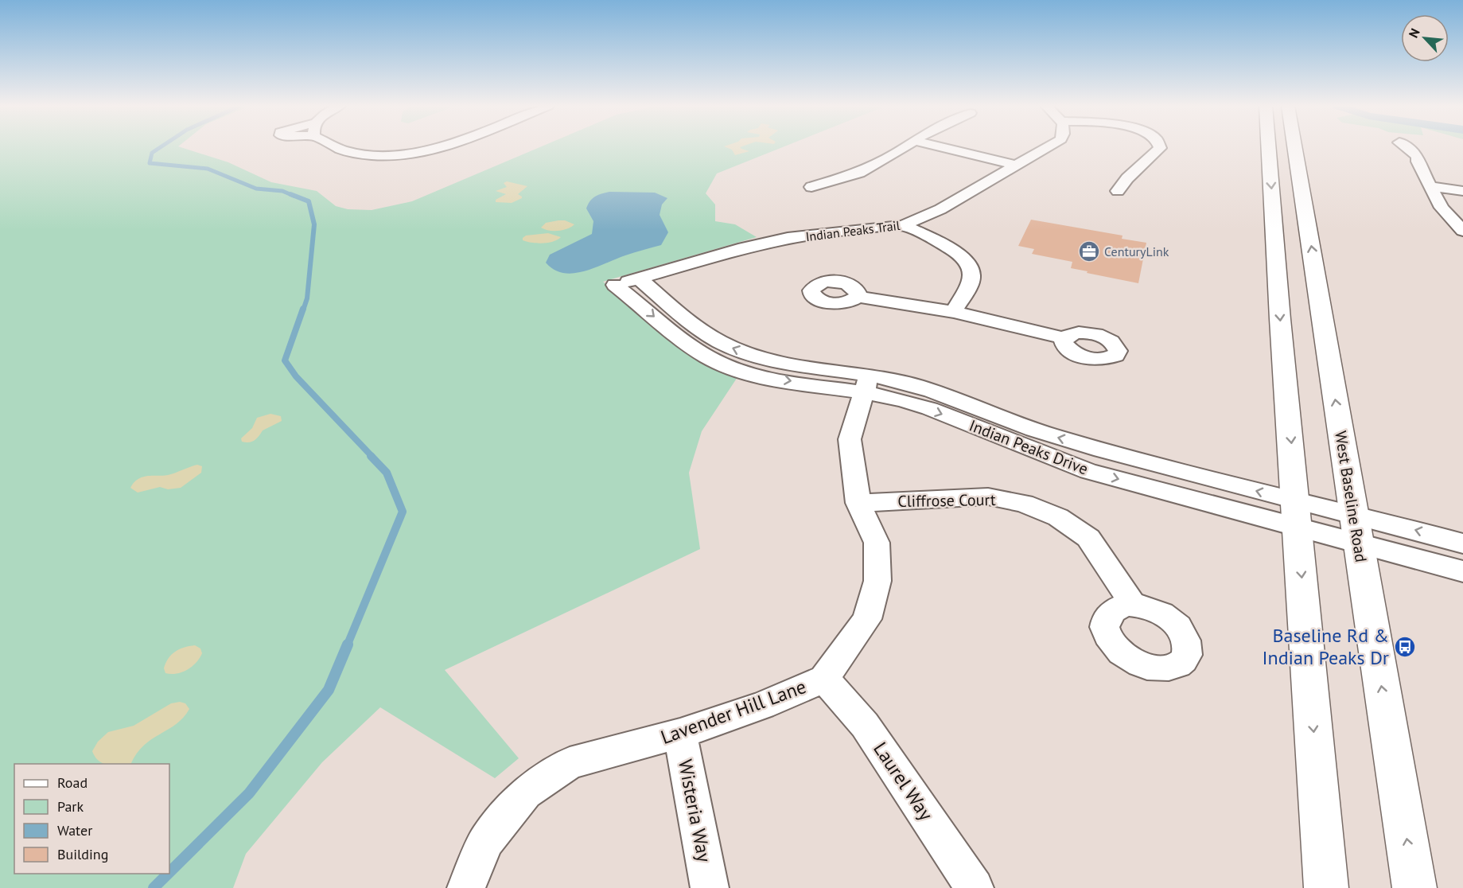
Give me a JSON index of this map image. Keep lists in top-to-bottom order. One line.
{"streets":{"main road":["West Baseline Road"],"street":["Indian Peaks Trail","Indian Peaks Drive","Cliffrose Court","Lavender Hill Lane","Laurel Way","Wisteria Way"]},"crossings":[["Indian Peaks Trail","Indian Peaks Drive"],["Indian Peaks Drive","West Baseline Road"],["Indian Peaks Drive","Lavender Hill Lane"],["Cliffrose Court","Lavender Hill Lane"],["Lavender Hill Lane","Laurel Way"],["Lavender Hill Lane","Wisteria Way"]],"places":{"office":["CenturyLink"],"bus stop":["Baseline Rd & Indian Peaks Dr"]},"legend":["Road","Park","Water","Building"],"north":"top left"}
